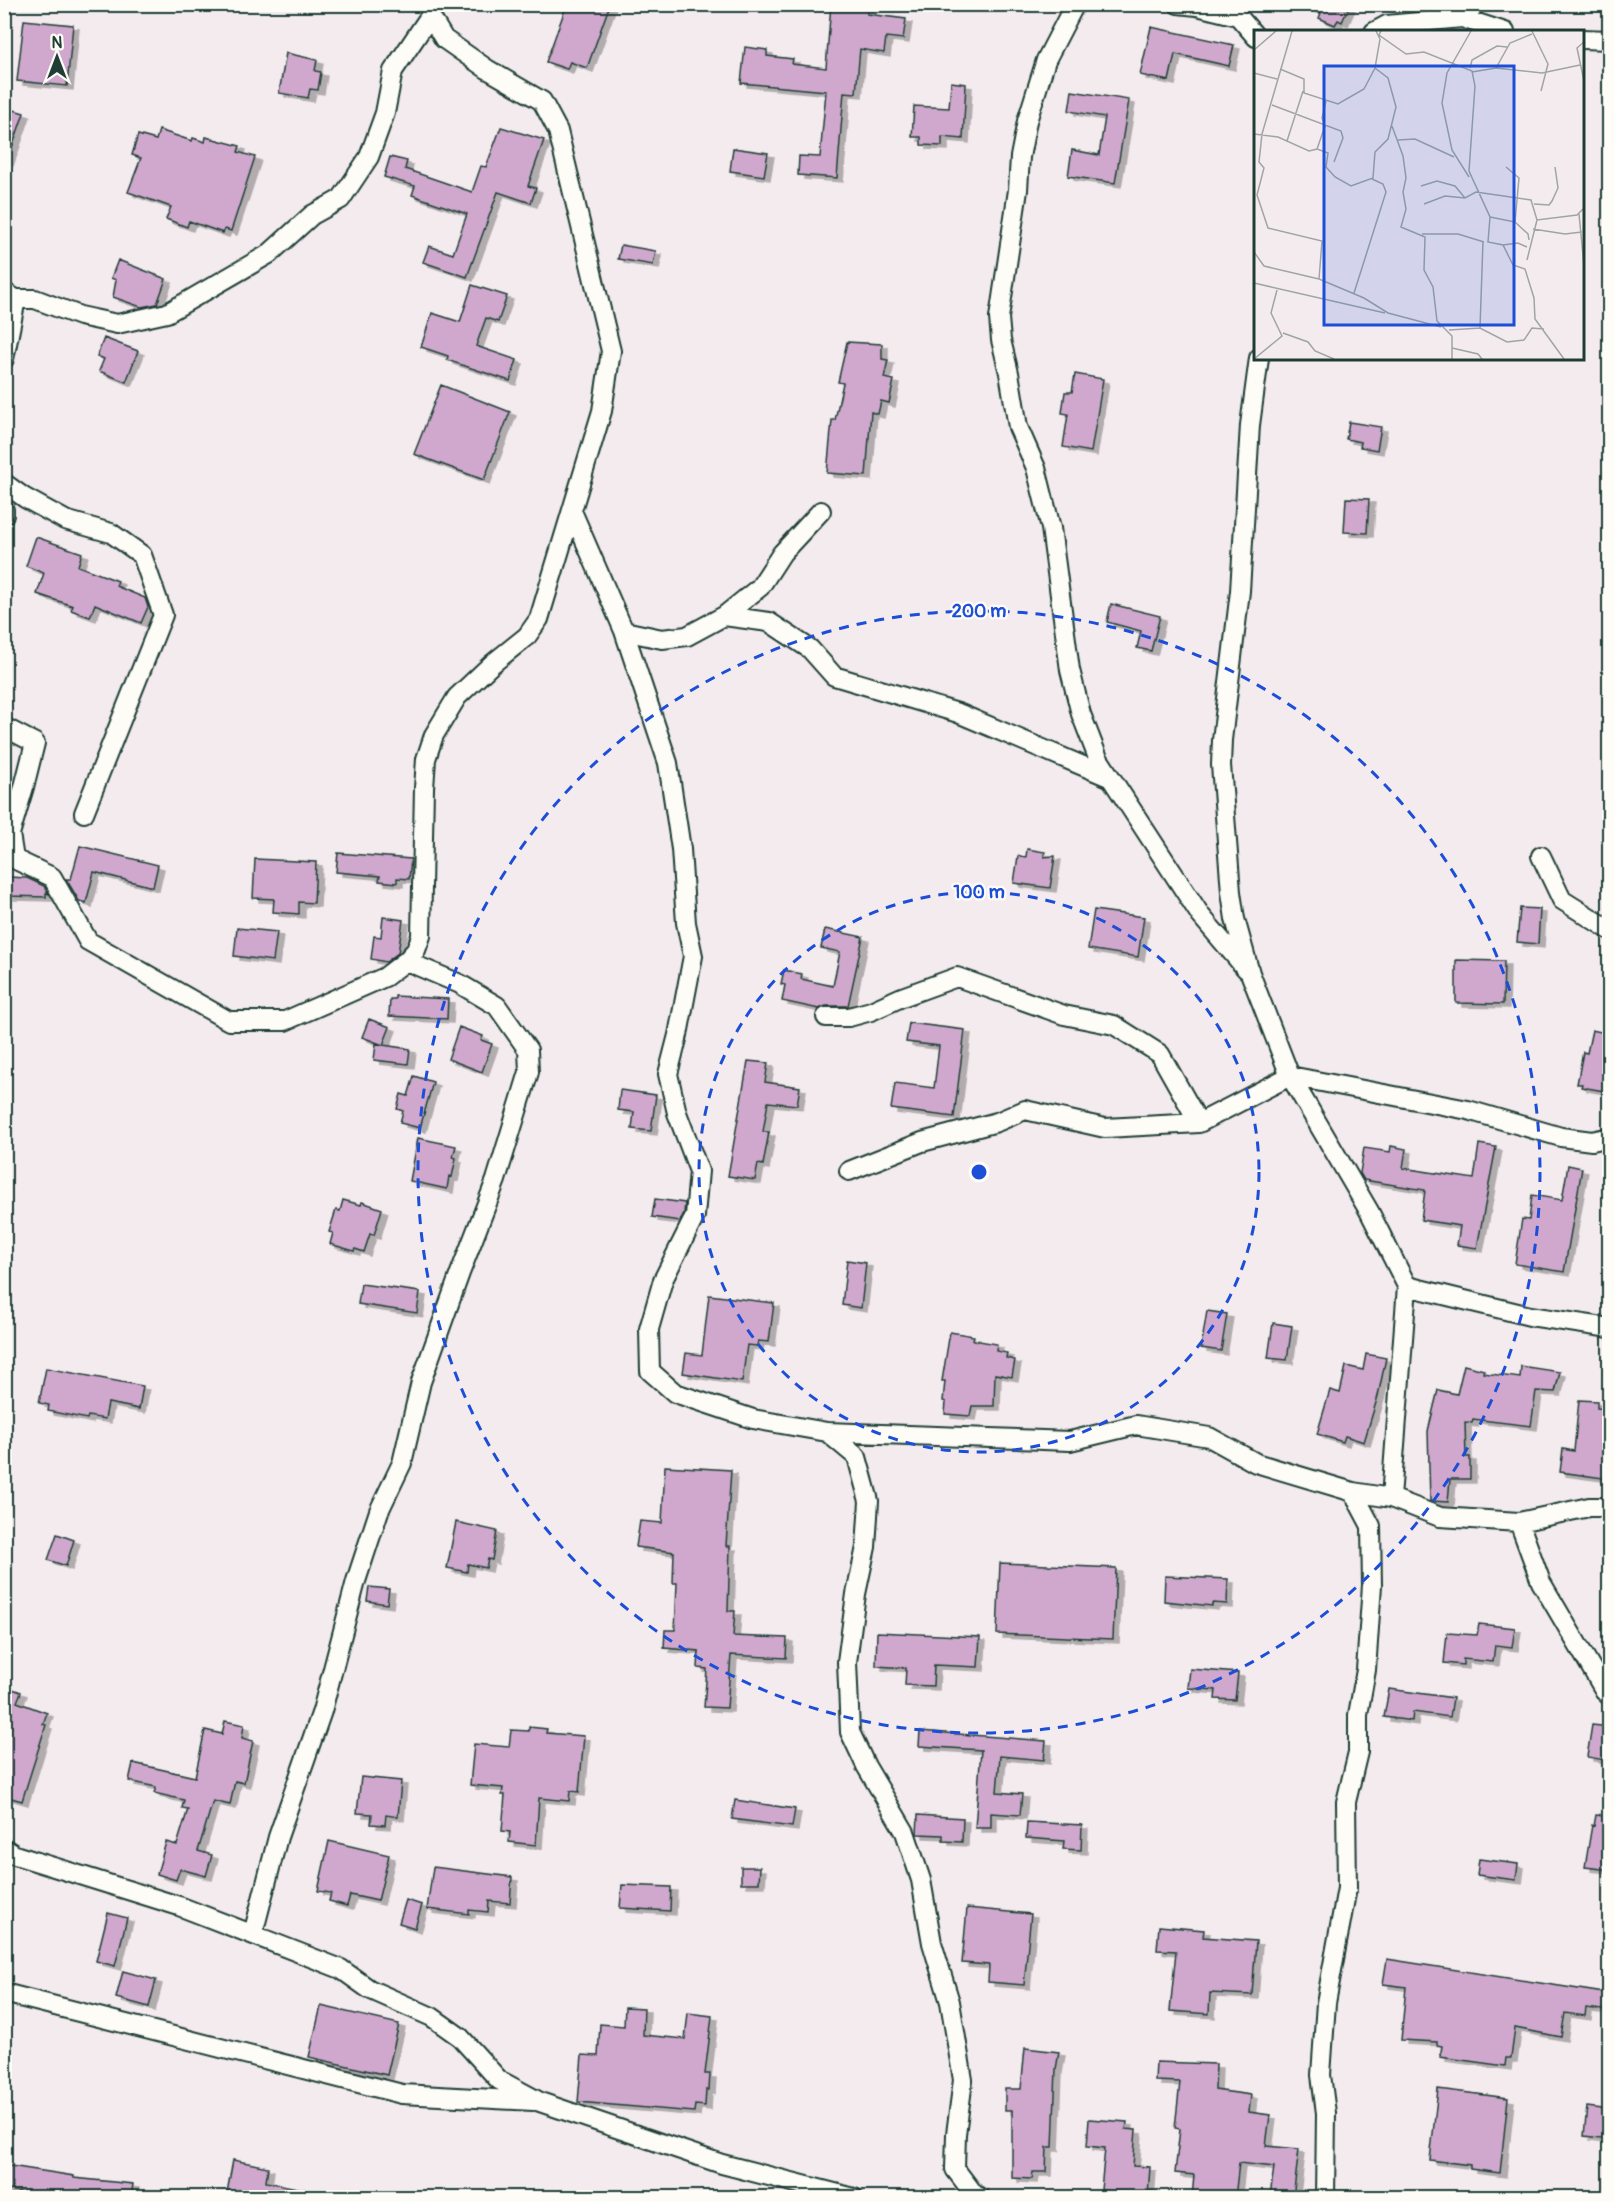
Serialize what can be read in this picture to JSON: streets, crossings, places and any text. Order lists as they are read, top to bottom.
{
  "north": "top",
  "rings": ["200 m", "100 m"]
}
